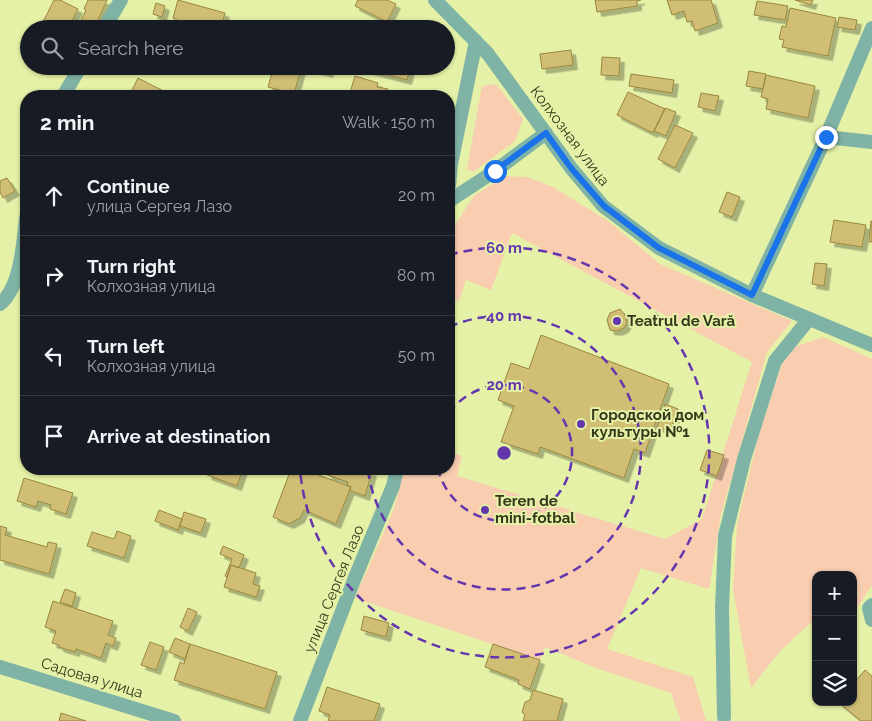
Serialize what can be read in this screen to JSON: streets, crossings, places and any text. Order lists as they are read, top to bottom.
{
  "streets": {
    "street": ["Колхозная улица", "улица Сергея Лазо", "Садовая улица"]
  },
  "places": ["Teatrul de Vară", "Городской дом культуры №1", "Teren de mini-fotbal"],
  "page": {
    "search": "Search here",
    "heading": ["2 min", "Walk · 150 m"],
    "list": [
      ["Continue", "улица Сергея Лазо", "20 m"],
      ["Turn right", "Колхозная улица", "80 m"],
      ["Turn left", "Колхозная улица", "50 m"],
      "Arrive at destination"
    ],
    "map_buttons": ["+", "−"]
  },
  "rings": ["60 m", "40 m", "20 m"]
}
